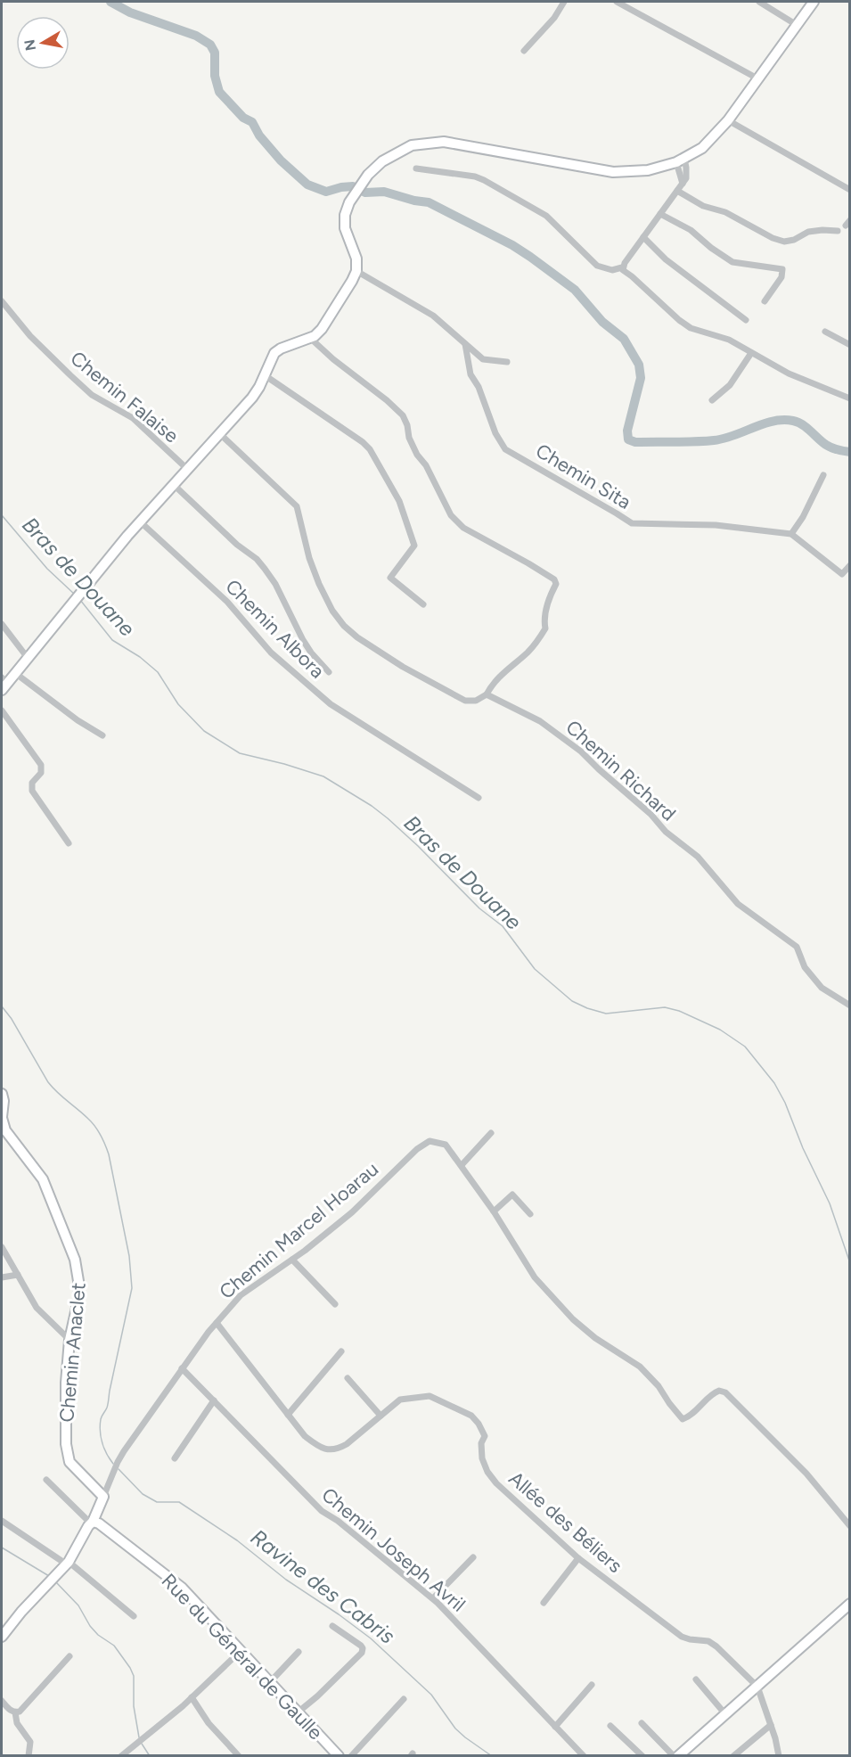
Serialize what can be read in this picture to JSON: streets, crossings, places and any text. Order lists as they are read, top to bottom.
{
  "streets": {
    "main road": ["Chemin Anaclet", "Rue du Général de Gaulle"],
    "street": [
      "Chemin Falaise",
      "Chemin Sita",
      "Chemin Albora",
      "Chemin Richard",
      "Chemin Marcel Hoarau",
      "Allée des Béliers",
      "Chemin Joseph Avril"
    ]
  },
  "crossings": [
    ["Chemin Marcel Hoarau", "Chemin Anaclet"],
    ["Chemin Marcel Hoarau", "Allée des Béliers"],
    ["Chemin Marcel Hoarau", "Chemin Joseph Avril"]
  ],
  "water": ["Bras de Douane", "Ravine des Cabris"],
  "north": "left"
}
